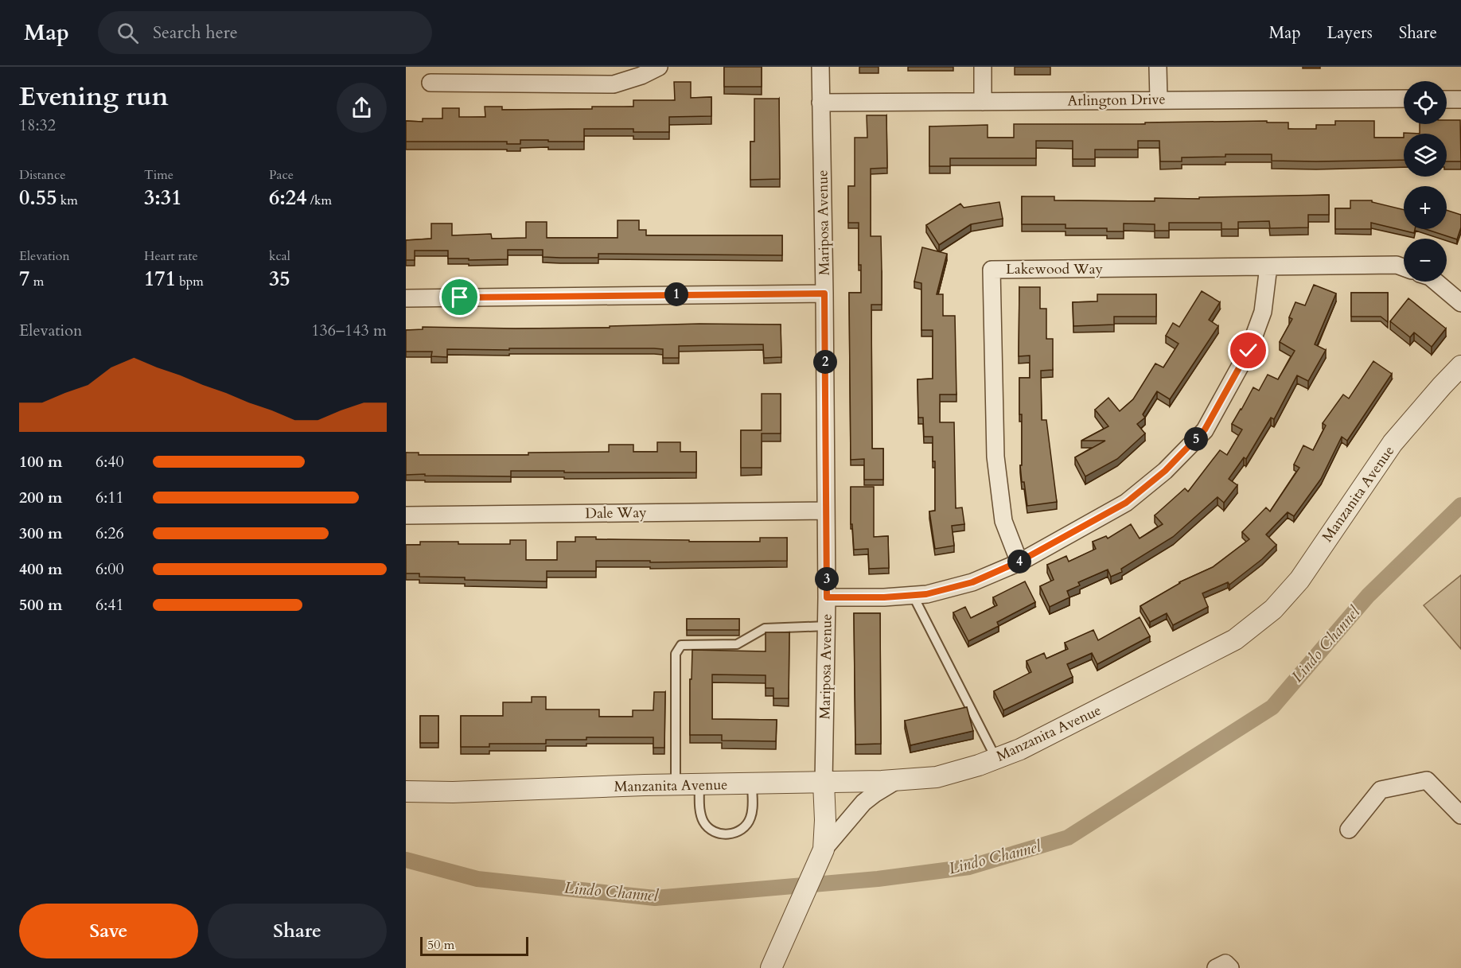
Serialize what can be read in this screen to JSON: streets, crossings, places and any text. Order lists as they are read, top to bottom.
{
  "streets": {
    "street": [
      "Arlington Drive",
      "Mariposa Avenue",
      "Lakewood Way",
      "Manzanita Avenue",
      "Dale Way"
    ]
  },
  "crossings": [
    ["Arlington Drive", "Mariposa Avenue"],
    ["Mariposa Avenue", "Manzanita Avenue"],
    ["Mariposa Avenue", "Dale Way"]
  ],
  "water": ["Lindo Channel"],
  "scale_bar": "50 m",
  "page": {
    "header": "Map",
    "search": "Search here",
    "nav": ["Map", "Layers", "Share"],
    "heading": ["Evening run", "18:32"],
    "map_buttons": ["+", "−"],
    "stats": [
      ["Distance", "0.55 km"],
      ["Time", "3:31"],
      ["Pace", "6:24 /km"],
      ["Elevation", "7 m"],
      ["Heart rate", "171 bpm"],
      ["kcal", "35"]
    ],
    "pins": [
      "1",
      "2",
      "5",
      "4",
      "3"
    ],
    "chart": ["Elevation", "136–143 m"],
    "list": [
      {
        "name": "100 m",
        "note": "6:40"
      },
      {
        "name": "200 m",
        "note": "6:11"
      },
      {
        "name": "300 m",
        "note": "6:26"
      },
      {
        "name": "400 m",
        "note": "6:00"
      },
      {
        "name": "500 m",
        "note": "6:41"
      }
    ],
    "buttons": ["Save", "Share"],
    "scale": "50 m"
  }
}
